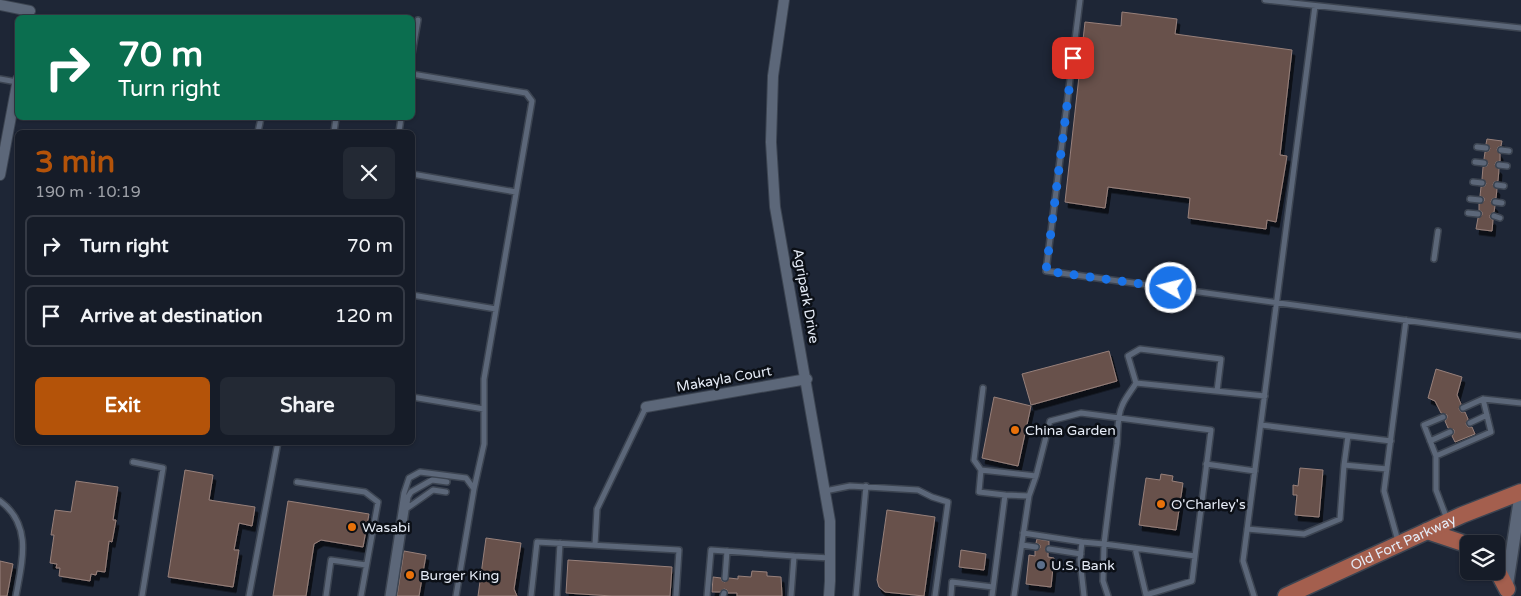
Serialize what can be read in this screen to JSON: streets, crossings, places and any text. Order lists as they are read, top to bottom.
{
  "streets": {
    "main road": ["Old Fort Parkway"],
    "street": ["Agripark Drive", "Makayla Court"]
  },
  "crossings": [
    ["Agripark Drive", "Makayla Court"]
  ],
  "places": [
    "China Garden",
    "O'Charley's",
    "Wasabi",
    "U.S. Bank",
    "Burger King"
  ],
  "page": {
    "turn": ["70 m", "Turn right"],
    "heading": ["3 min", "190 m · 10:19"],
    "list": [
      {
        "name": "Turn right",
        "value": "70 m"
      },
      {
        "name": "Arrive at destination",
        "value": "120 m"
      }
    ],
    "buttons": ["Exit", "Share"]
  }
}
